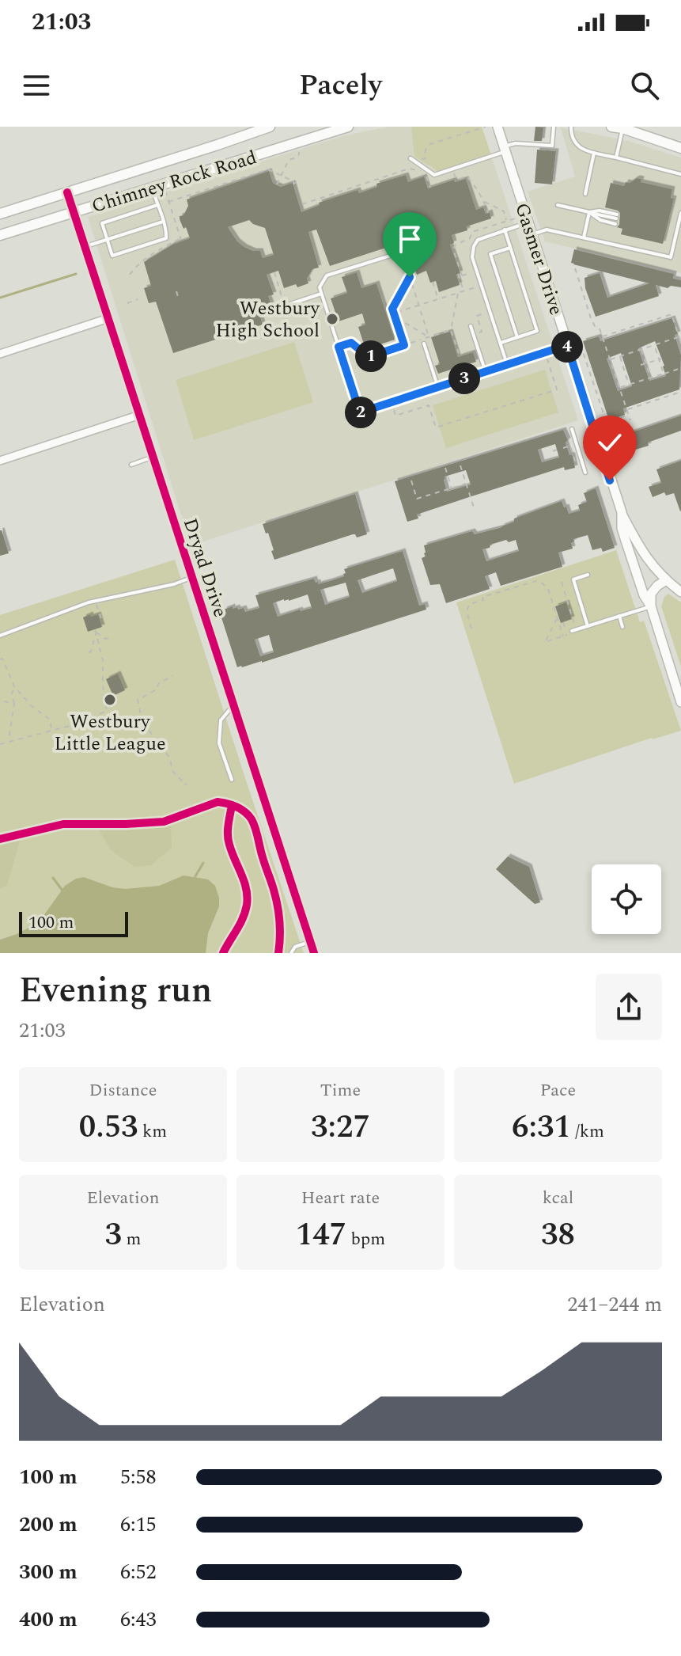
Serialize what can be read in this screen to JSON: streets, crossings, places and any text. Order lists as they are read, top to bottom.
{
  "streets": {
    "main road": ["Chimney Rock Road"],
    "street": ["Gasmer Drive", "Dryad Drive"]
  },
  "crossings": [
    ["Chimney Rock Road", "Dryad Drive"]
  ],
  "places": ["Westbury High School", "Westbury Little League"],
  "scale_bar": "100 m",
  "page": {
    "status": "21:03",
    "header": "Pacely",
    "pins": [
      "4",
      "1",
      "3",
      "2"
    ],
    "scale": "100 m",
    "heading": ["Evening run", "21:03"],
    "stats": [
      ["Distance", "0.53 km"],
      ["Time", "3:27"],
      ["Pace", "6:31 /km"],
      ["Elevation", "3 m"],
      ["Heart rate", "147 bpm"],
      ["kcal", "38"]
    ],
    "chart": ["Elevation", "241–244 m"],
    "list": [
      {
        "name": "100 m",
        "note": "5:58"
      },
      {
        "name": "200 m",
        "note": "6:15"
      },
      {
        "name": "300 m",
        "note": "6:52"
      },
      {
        "name": "400 m",
        "note": "6:43"
      }
    ]
  }
}
